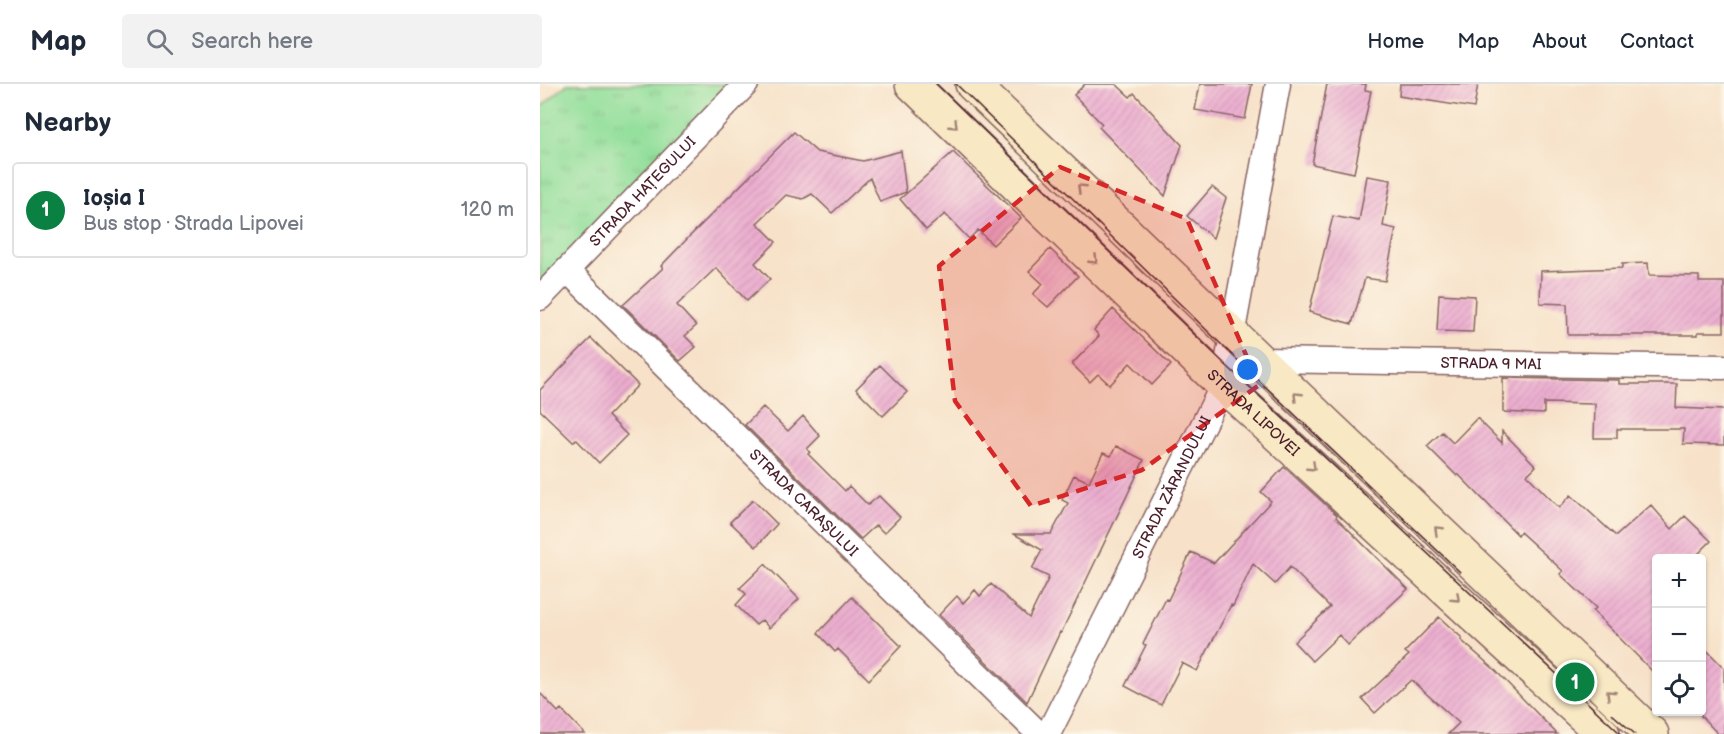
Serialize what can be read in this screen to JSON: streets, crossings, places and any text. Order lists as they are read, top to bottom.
{
  "streets": {
    "street": [
      "STRADA HAȚEGULUI",
      "STRADA 9 MAI",
      "STRADA LIPOVEI",
      "STRADA ZĂRANDULUI",
      "STRADA CARAȘULUI"
    ]
  },
  "crossings": [
    ["STRADA HAȚEGULUI", "STRADA CARAȘULUI"],
    ["STRADA LIPOVEI", "STRADA ZĂRANDULUI"]
  ],
  "page": {
    "header": "Map",
    "search": "Search here",
    "nav": [
      "Home",
      "Map",
      "About",
      "Contact"
    ],
    "heading": "Nearby",
    "list": [
      {
        "mark": "1",
        "name": "Ioșia I",
        "note": "Bus stop · Strada Lipovei",
        "value": "120 m"
      }
    ],
    "map_buttons": ["+", "−"],
    "pins": "1"
  }
}
